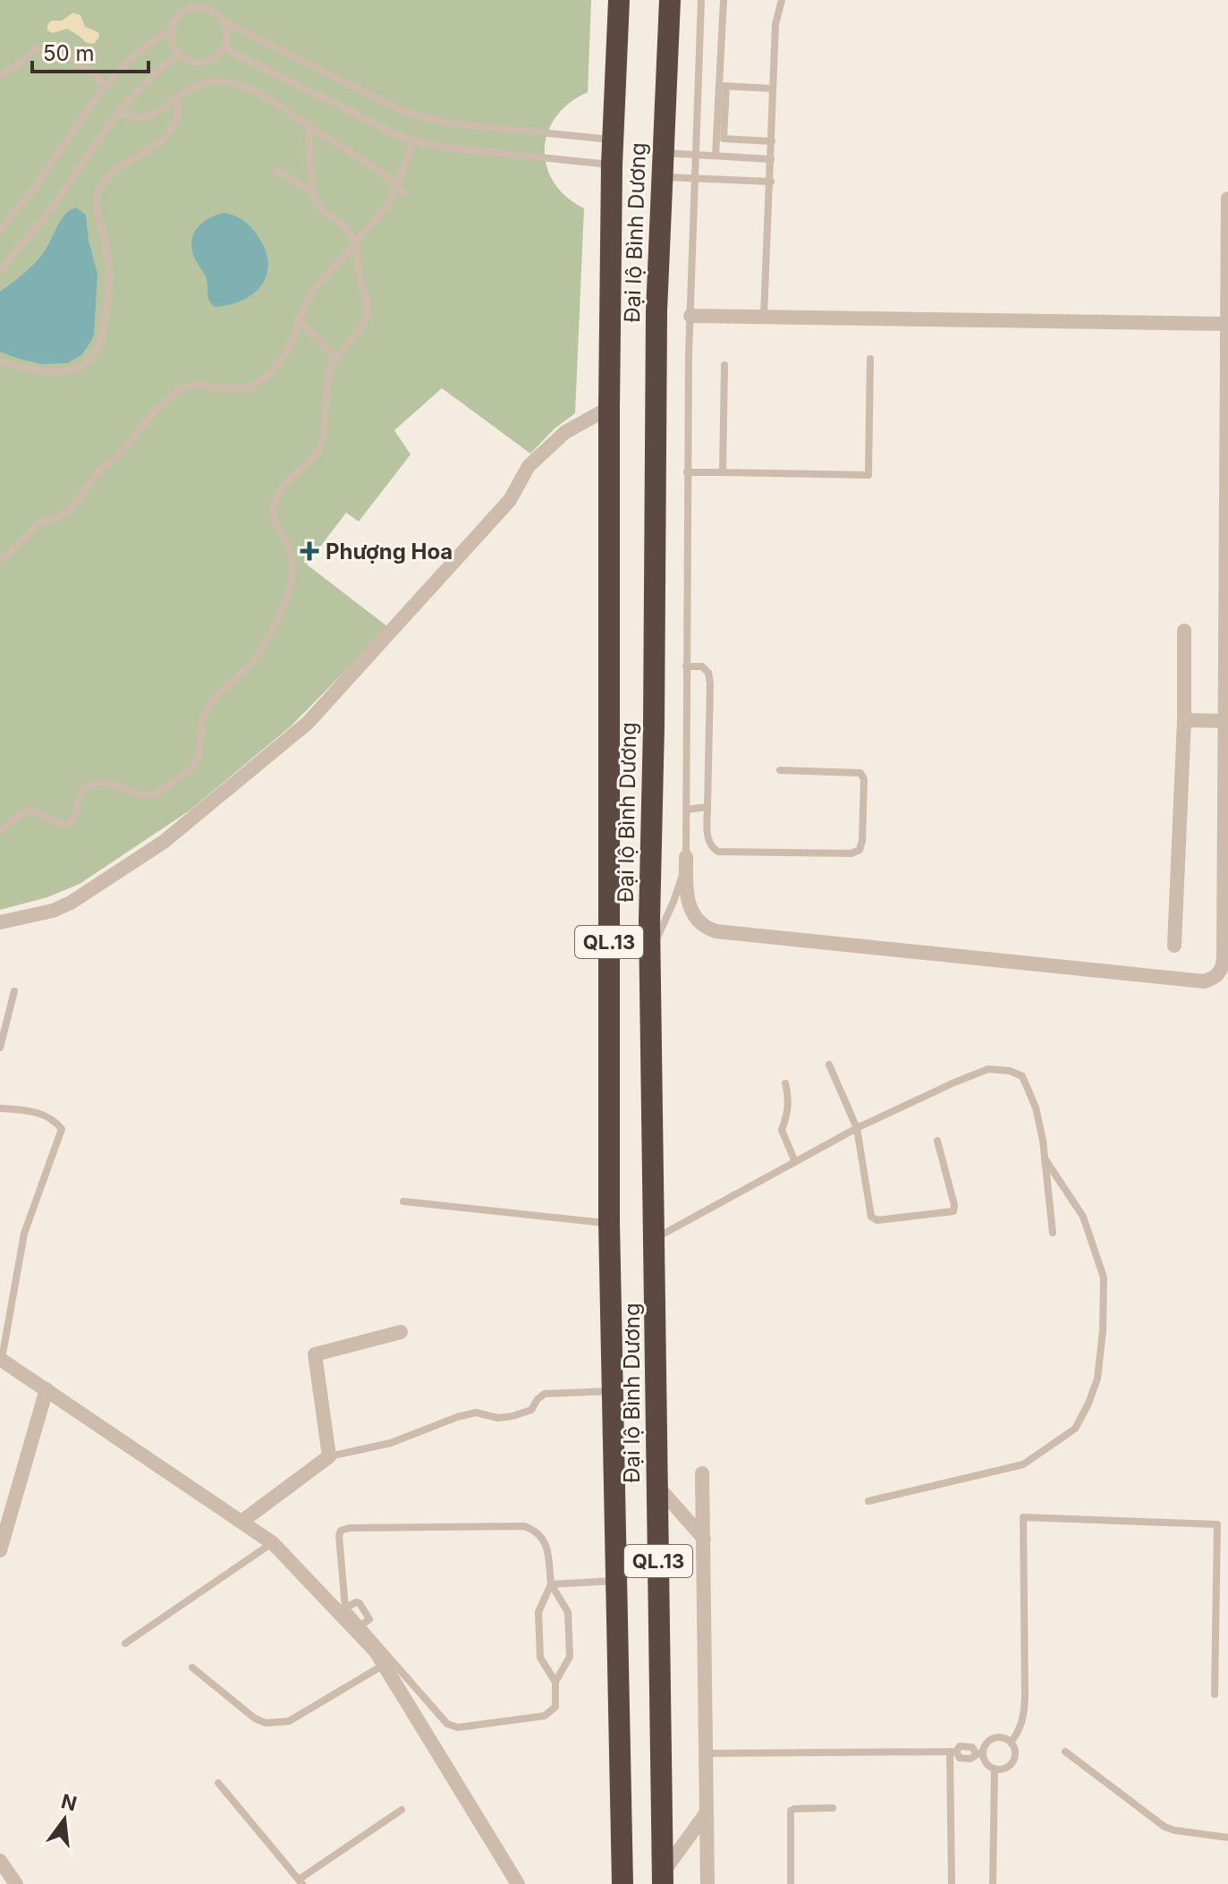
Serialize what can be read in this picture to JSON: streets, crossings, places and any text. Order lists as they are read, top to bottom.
{
  "streets": {
    "highway": ["Đại lộ Bình Dương", "QL.13"]
  },
  "places": {
    "health": ["Phượng Hoa"]
  },
  "scale_bar": "50 m",
  "north": "top"
}
